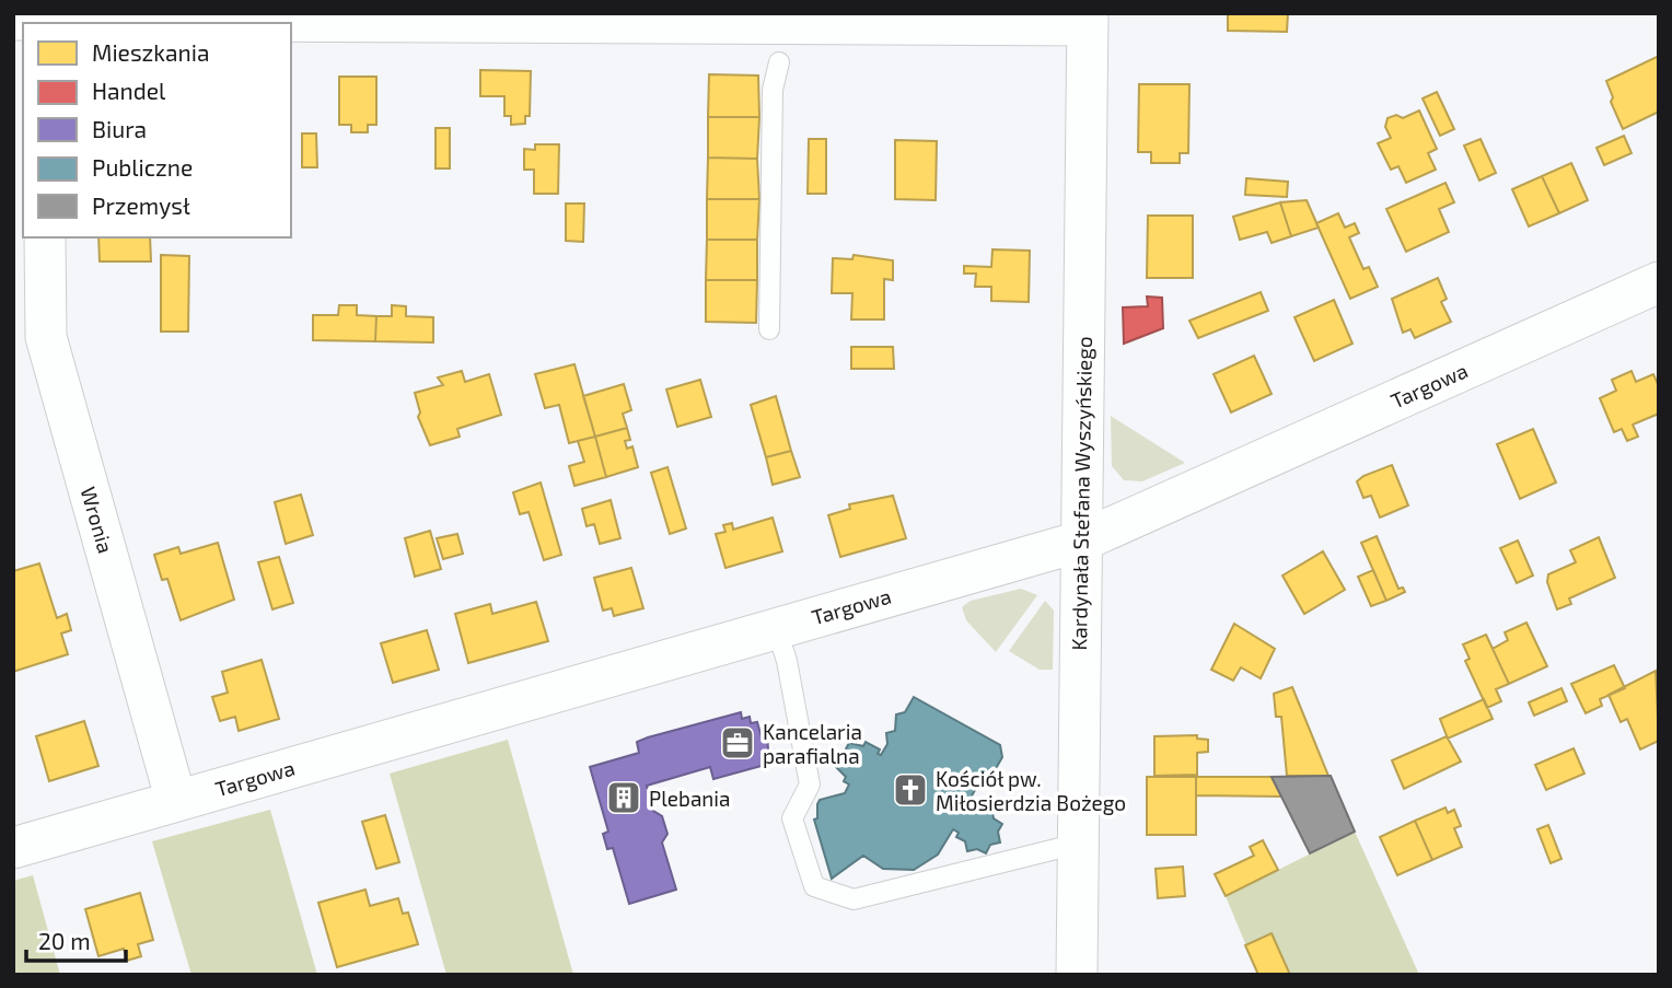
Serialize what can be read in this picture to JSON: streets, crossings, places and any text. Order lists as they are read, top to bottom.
{
  "streets": {
    "street": ["Targowa", "Kardynała Stefana Wyszyńskiego", "Wronia"]
  },
  "crossings": [
    ["Targowa", "Kardynała Stefana Wyszyńskiego"],
    ["Targowa", "Wronia"]
  ],
  "places": {
    "office": ["Kancelaria parafialna"],
    "church": ["Kościół pw. Miłosierdzia Bożego"],
    "building": ["Plebania"]
  },
  "legend": [
    "Mieszkania",
    "Handel",
    "Biura",
    "Publiczne",
    "Przemysł"
  ],
  "scale_bar": "20 m"
}
